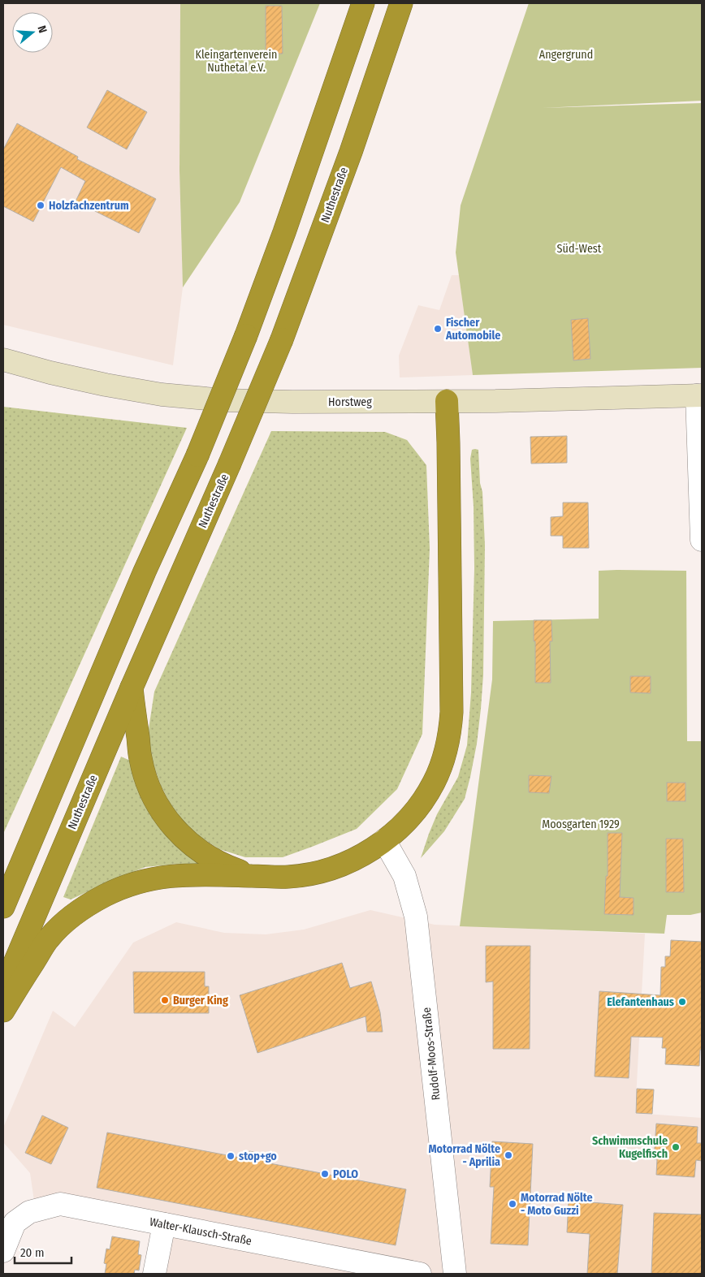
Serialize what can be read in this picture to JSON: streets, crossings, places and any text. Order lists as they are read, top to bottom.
{
  "streets": {
    "highway": ["Nuthestraße"],
    "street": ["Horstweg", "Rudolf-Moos-Straße", "Walter-Klausch-Straße"]
  },
  "parks": [
    "Kleingartenverein Nuthetal e.V.",
    "Angergrund",
    "Süd-West",
    "Moosgarten 1929"
  ],
  "places": [
    "Holzfachzentrum",
    "Fischer Automobile",
    "Burger King",
    "Elefantenhaus",
    "Schwimmschule Kugelfisch",
    "Motorrad Nölte - Aprilia",
    "stop+go",
    "POLO",
    "Motorrad Nölte - Moto Guzzi"
  ],
  "scale_bar": "20 m",
  "north": "right"
}
